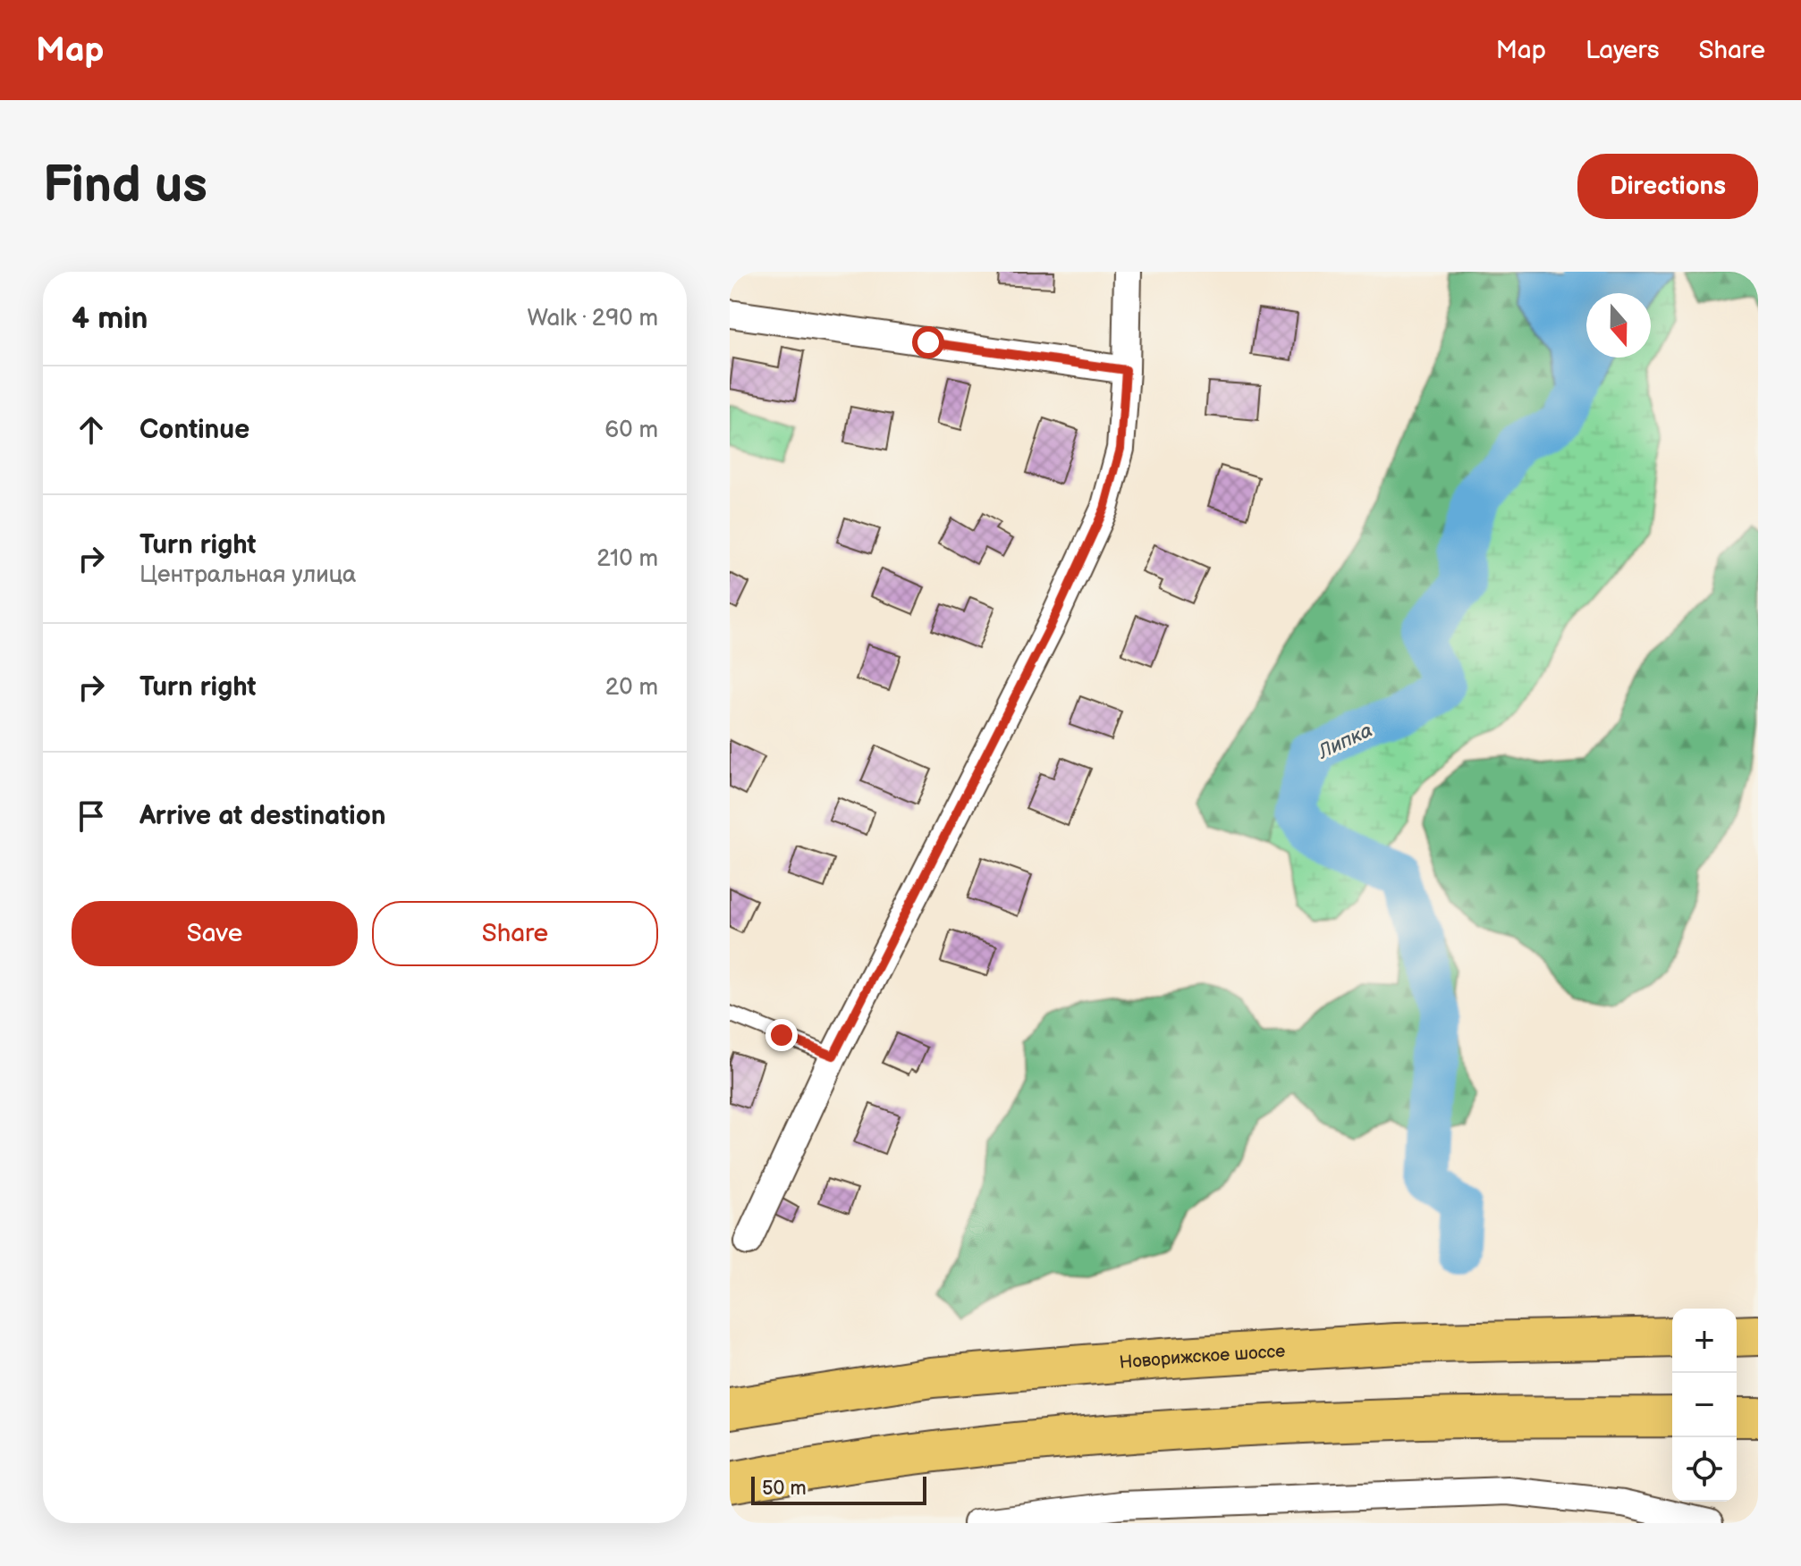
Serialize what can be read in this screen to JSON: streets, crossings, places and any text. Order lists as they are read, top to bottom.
{
  "streets": {
    "highway": ["Новорижское шоссе"]
  },
  "water": ["Липка"],
  "scale_bar": "50 m",
  "north": "bottom",
  "page": {
    "header": "Map",
    "nav": ["Map", "Layers", "Share"],
    "buttons": [
      "Directions",
      ["Save", "Share"]
    ],
    "title": "Find us",
    "heading": ["4 min", "Walk · 290 m"],
    "list": [
      ["Continue", "60 m"],
      ["Turn right", "Центральная улица", "210 m"],
      ["Turn right", "20 m"],
      "Arrive at destination"
    ],
    "map_buttons": ["+", "−"],
    "scale": "50 m"
  }
}
